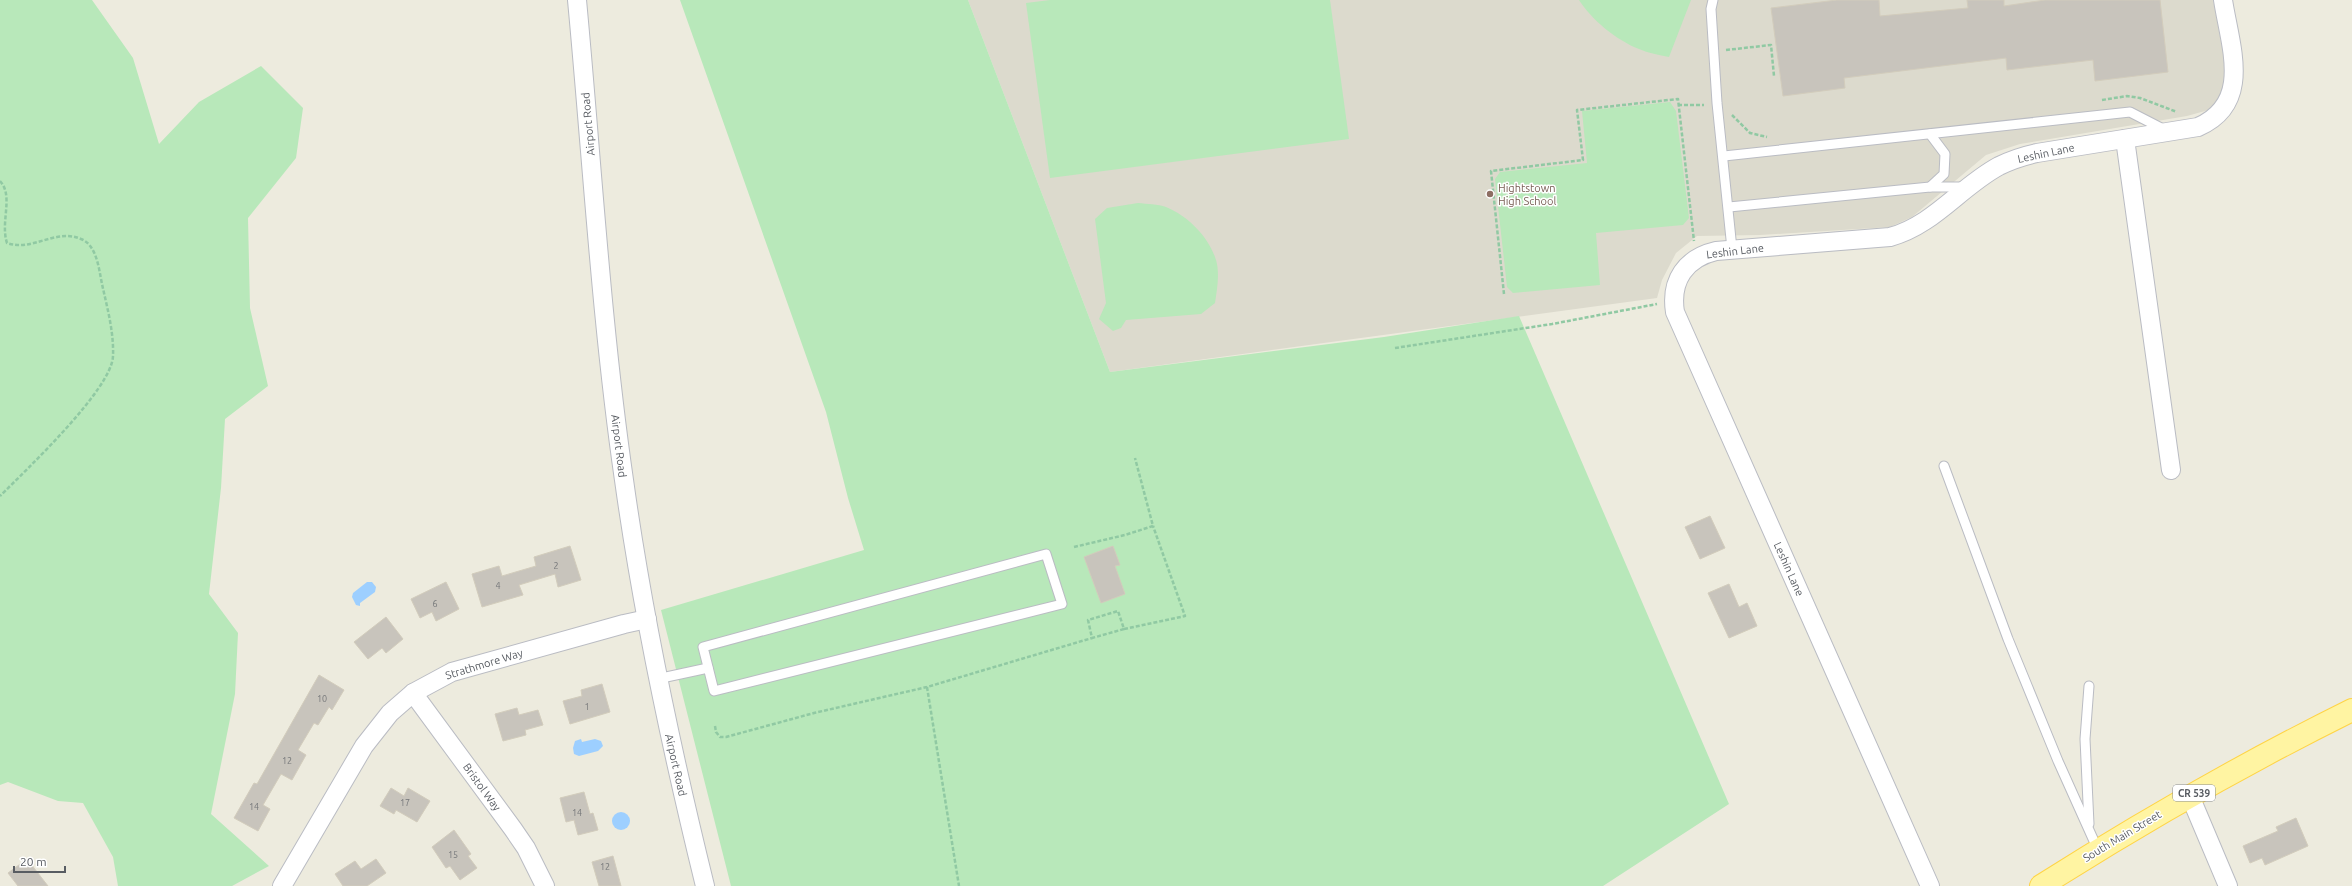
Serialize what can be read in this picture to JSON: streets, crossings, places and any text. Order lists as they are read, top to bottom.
{
  "streets": {
    "main road": ["CR 539", "South Main Street"],
    "street": [
      "Airport Road",
      "Leshin Lane",
      "Strathmore Way",
      "Bristol Way"
    ]
  },
  "crossings": [
    ["Airport Road", "Strathmore Way"],
    ["Strathmore Way", "Bristol Way"]
  ],
  "places": ["Hightstown High School"],
  "house_numbers": [
    "2",
    "4",
    "6",
    "10",
    "1",
    "12",
    "17",
    "14",
    "14",
    "15",
    "12"
  ],
  "scale_bar": "20 m"
}
